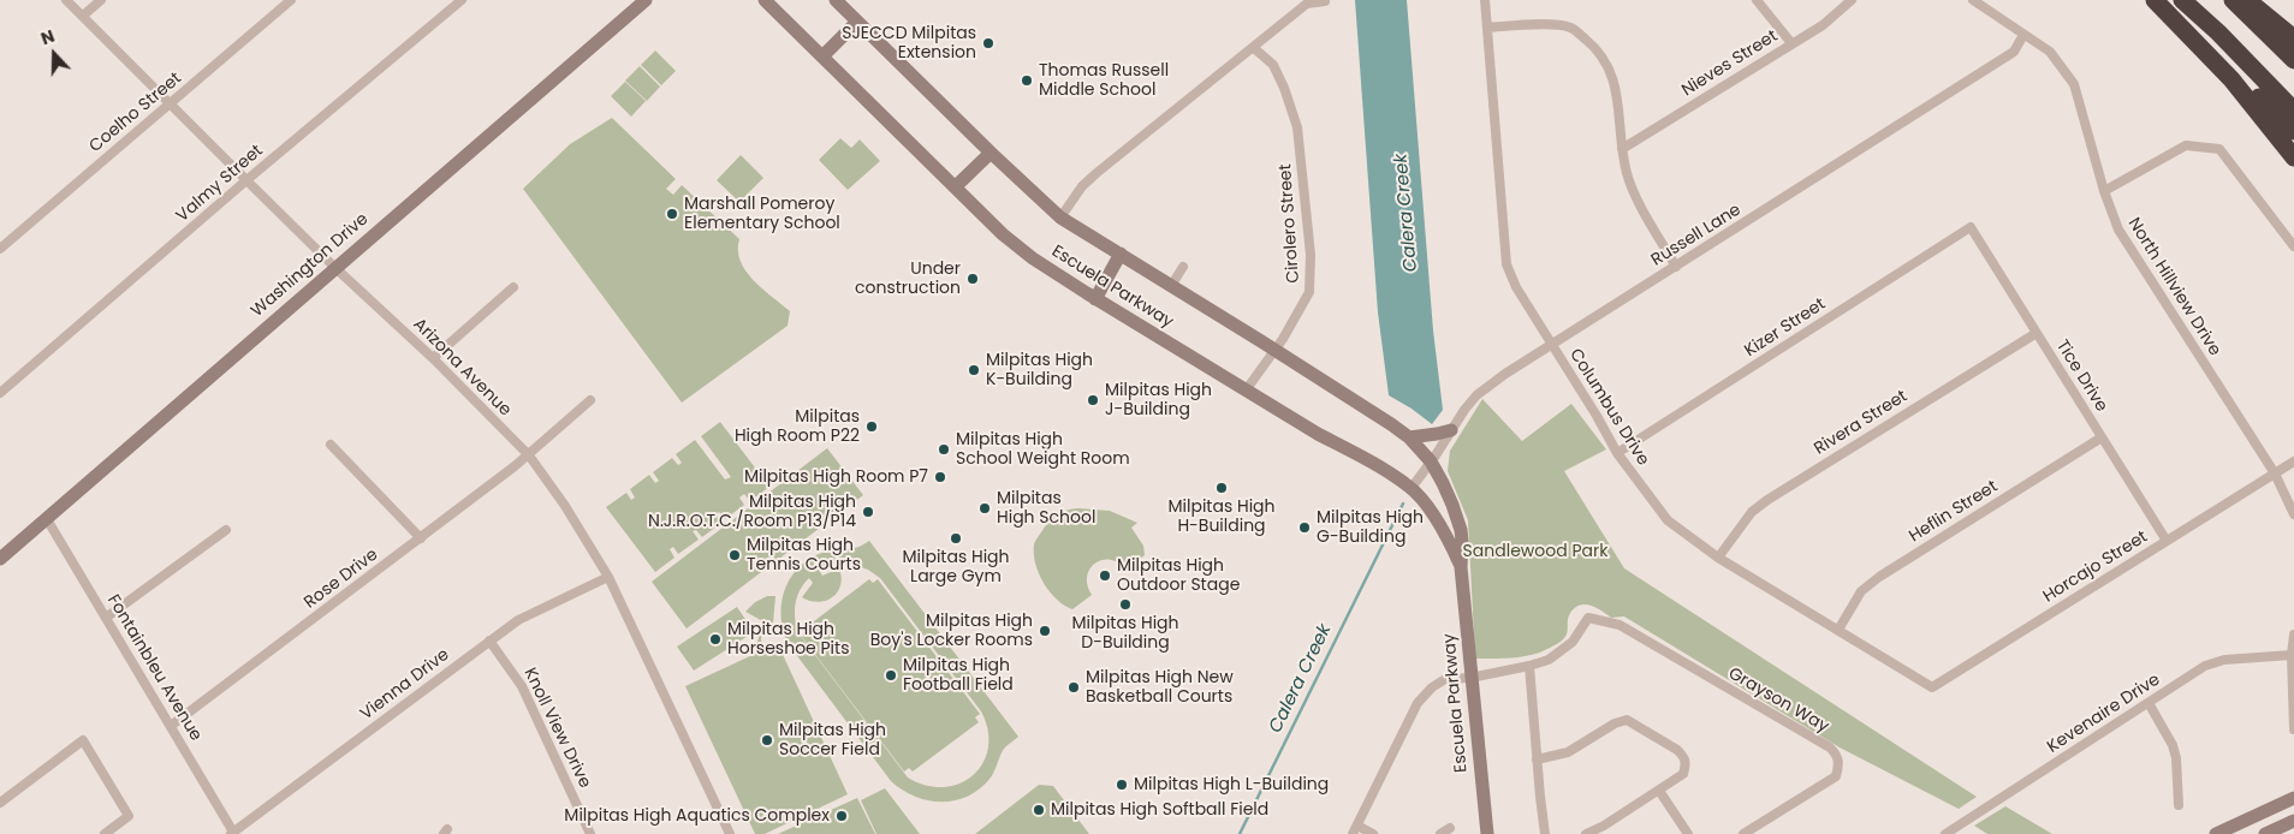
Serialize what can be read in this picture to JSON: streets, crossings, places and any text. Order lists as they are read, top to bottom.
{
  "streets": {
    "street": [
      "Nieves Street",
      "Coelho Street",
      "Valmy Street",
      "Cirolero Street",
      "Russell Lane",
      "Washington Drive",
      "Escuela Parkway",
      "North Hillview Drive",
      "Kizer Street",
      "Arizona Avenue",
      "Tice Drive",
      "Columbus Drive",
      "Rivera Street",
      "Heflin Street",
      "Horcajo Street",
      "Rose Drive",
      "Fontainbleu Avenue",
      "Vienna Drive",
      "Grayson Way",
      "Kevenaire Drive",
      "Knoll View Drive"
    ]
  },
  "crossings": [
    ["Coelho Street", "Arizona Avenue"],
    ["Valmy Street", "Arizona Avenue"],
    ["Cirolero Street", "Escuela Parkway"],
    ["Russell Lane", "Escuela Parkway"],
    ["Russell Lane", "North Hillview Drive"],
    ["Russell Lane", "Columbus Drive"],
    ["Washington Drive", "Arizona Avenue"],
    ["Washington Drive", "Fontainbleu Avenue"],
    ["North Hillview Drive", "Horcajo Street"],
    ["Kizer Street", "Tice Drive"],
    ["Kizer Street", "Columbus Drive"],
    ["Arizona Avenue", "Rose Drive"],
    ["Arizona Avenue", "Vienna Drive"],
    ["Tice Drive", "Rivera Street"],
    ["Tice Drive", "Heflin Street"],
    ["Tice Drive", "Horcajo Street"],
    ["Columbus Drive", "Rivera Street"],
    ["Columbus Drive", "Heflin Street"],
    ["Columbus Drive", "Horcajo Street"],
    ["Rose Drive", "Fontainbleu Avenue"],
    ["Fontainbleu Avenue", "Vienna Drive"],
    ["Vienna Drive", "Knoll View Drive"]
  ],
  "water": ["Calera Creek"],
  "parks": ["Sandlewood Park"],
  "places": [
    "SJECCD Milpitas Extension",
    "Thomas Russell Middle School",
    "Marshall Pomeroy Elementary School",
    "Under construction",
    "Milpitas High K-Building",
    "Milpitas High J-Building",
    "Milpitas High Room P22",
    "Milpitas High School Weight Room",
    "Milpitas High Room P7",
    "Milpitas High H-Building",
    "Milpitas High School",
    "Milpitas High N.J.R.O.T.C./Room P13/P14",
    "Milpitas High G-Building",
    "Milpitas High Large Gym",
    "Milpitas High Tennis Courts",
    "Milpitas High Outdoor Stage",
    "Milpitas High D-Building",
    "Milpitas High Boy's Locker Rooms",
    "Milpitas High Horseshoe Pits",
    "Milpitas High Football Field",
    "Milpitas High New Basketball Courts",
    "Milpitas High Soccer Field",
    "Milpitas High L-Building",
    "Milpitas High Softball Field",
    "Milpitas High Aquatics Complex"
  ],
  "north": "top"
}
